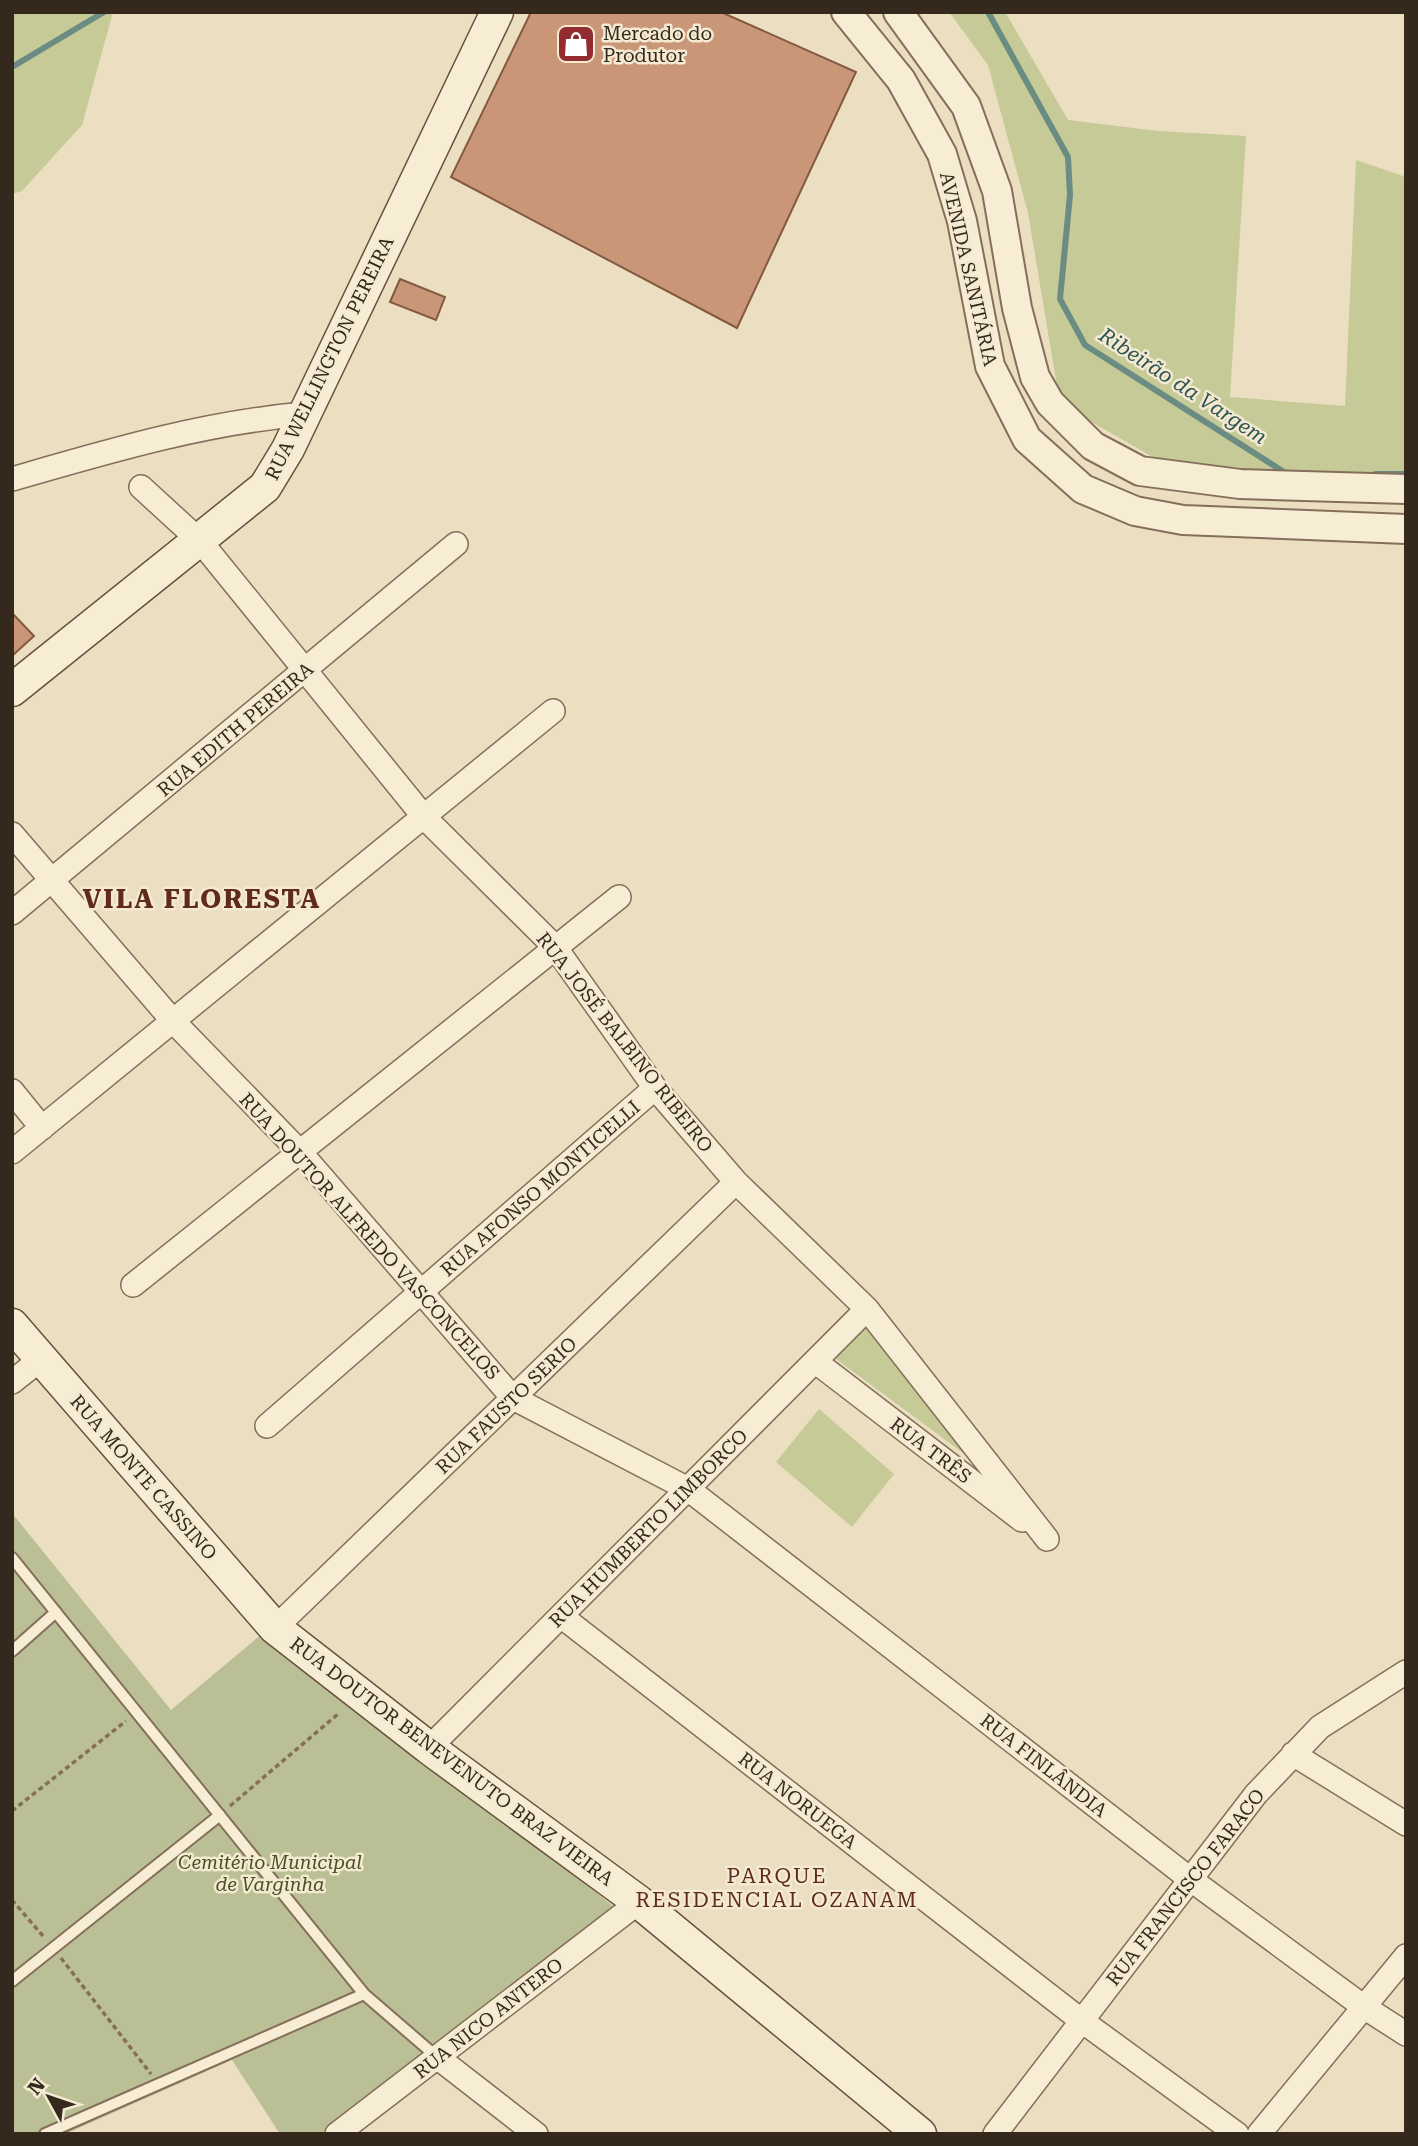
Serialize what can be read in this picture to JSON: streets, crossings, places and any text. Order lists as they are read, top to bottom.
{
  "streets": {
    "main road": ["RUA WELLINGTON PEREIRA", "RUA MONTE CASSINO", "RUA DOUTOR BENEVENUTO BRAZ VIEIRA"],
    "street": [
      "AVENIDA SANITÁRIA",
      "RUA EDITH PEREIRA",
      "RUA JOSÉ BALBINO RIBEIRO",
      "RUA AFONSO MONTICELLI",
      "RUA DOUTOR ALFREDO VASCONCELOS",
      "RUA FAUSTO SERIO",
      "RUA TRÊS",
      "RUA HUMBERTO LIMBORCO",
      "RUA FINLÂNDIA",
      "RUA NORUEGA",
      "RUA FRANCISCO FARACO",
      "RUA NICO ANTERO"
    ]
  },
  "crossings": [
    ["RUA WELLINGTON PEREIRA", "RUA JOSÉ BALBINO RIBEIRO"],
    ["RUA EDITH PEREIRA", "RUA JOSÉ BALBINO RIBEIRO"],
    ["RUA EDITH PEREIRA", "RUA DOUTOR ALFREDO VASCONCELOS"],
    ["RUA JOSÉ BALBINO RIBEIRO", "RUA AFONSO MONTICELLI"],
    ["RUA JOSÉ BALBINO RIBEIRO", "RUA FAUSTO SERIO"],
    ["RUA JOSÉ BALBINO RIBEIRO", "RUA TRÊS"],
    ["RUA JOSÉ BALBINO RIBEIRO", "RUA HUMBERTO LIMBORCO"],
    ["RUA AFONSO MONTICELLI", "RUA DOUTOR ALFREDO VASCONCELOS"],
    ["RUA DOUTOR ALFREDO VASCONCELOS", "RUA FAUSTO SERIO"],
    ["RUA DOUTOR ALFREDO VASCONCELOS", "RUA HUMBERTO LIMBORCO"],
    ["RUA DOUTOR ALFREDO VASCONCELOS", "RUA FINLÂNDIA"],
    ["RUA FAUSTO SERIO", "RUA MONTE CASSINO"],
    ["RUA FAUSTO SERIO", "RUA DOUTOR BENEVENUTO BRAZ VIEIRA"],
    ["RUA TRÊS", "RUA HUMBERTO LIMBORCO"],
    ["RUA MONTE CASSINO", "RUA DOUTOR BENEVENUTO BRAZ VIEIRA"],
    ["RUA HUMBERTO LIMBORCO", "RUA DOUTOR BENEVENUTO BRAZ VIEIRA"],
    ["RUA HUMBERTO LIMBORCO", "RUA FINLÂNDIA"],
    ["RUA HUMBERTO LIMBORCO", "RUA NORUEGA"],
    ["RUA DOUTOR BENEVENUTO BRAZ VIEIRA", "RUA NICO ANTERO"],
    ["RUA FINLÂNDIA", "RUA FRANCISCO FARACO"],
    ["RUA NORUEGA", "RUA FRANCISCO FARACO"]
  ],
  "districts": ["VILA FLORESTA", "PARQUE RESIDENCIAL OZANAM"],
  "water": ["Ribeirão da Vargem"],
  "parks": ["Cemitério Municipal de Varginha"],
  "places": {
    "shop": ["Mercado do Produtor"]
  },
  "north": "top left"
}
